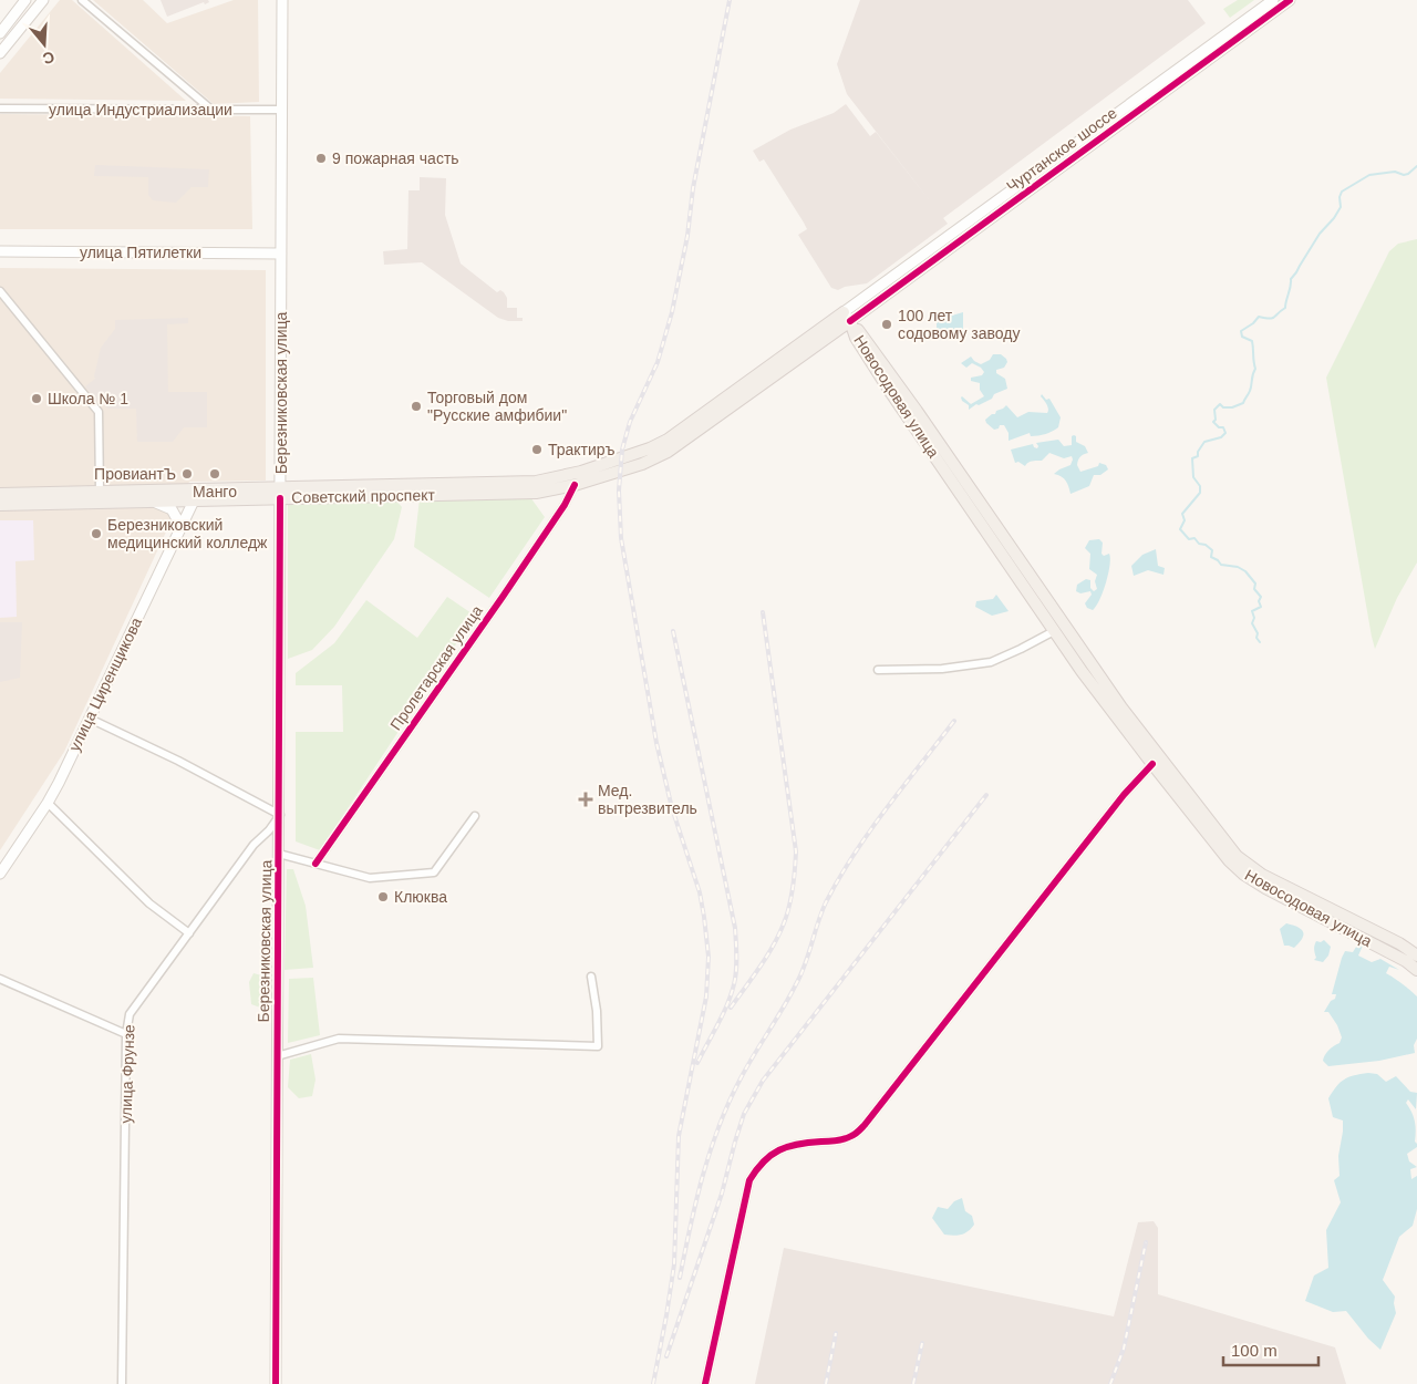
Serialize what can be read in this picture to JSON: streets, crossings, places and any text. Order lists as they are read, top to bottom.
{
  "streets": {
    "main road": ["Чуртанское шоссе", "Новосодовая улица", "Советский проспект"],
    "street": [
      "улица Индустриализации",
      "улица Пятилетки",
      "Березниковская улица",
      "Пролетарская улица",
      "улица Циренщикова",
      "улица Фрунзе"
    ]
  },
  "crossings": [
    ["улица Индустриализации", "Березниковская улица"],
    ["Чуртанское шоссе", "Новосодовая улица"],
    ["Чуртанское шоссе", "Советский проспект"],
    ["улица Пятилетки", "Березниковская улица"],
    ["Березниковская улица", "Советский проспект"],
    ["Березниковская улица", "улица Фрунзе"],
    ["Советский проспект", "Пролетарская улица"],
    ["Советский проспект", "улица Циренщикова"]
  ],
  "places": {
    "other": [
      "9 пожарная часть",
      "100 лет содовому заводу",
      "Школа № 1",
      "Торговый дом \"Русские амфибии\"",
      "Трактиръ",
      "ПровиантЪ",
      "Манго",
      "Березниковский медицинский колледж",
      "Клюква"
    ],
    "health": ["Мед. вытрезвитель"]
  },
  "scale_bar": "100 m",
  "north": "bottom"
}
